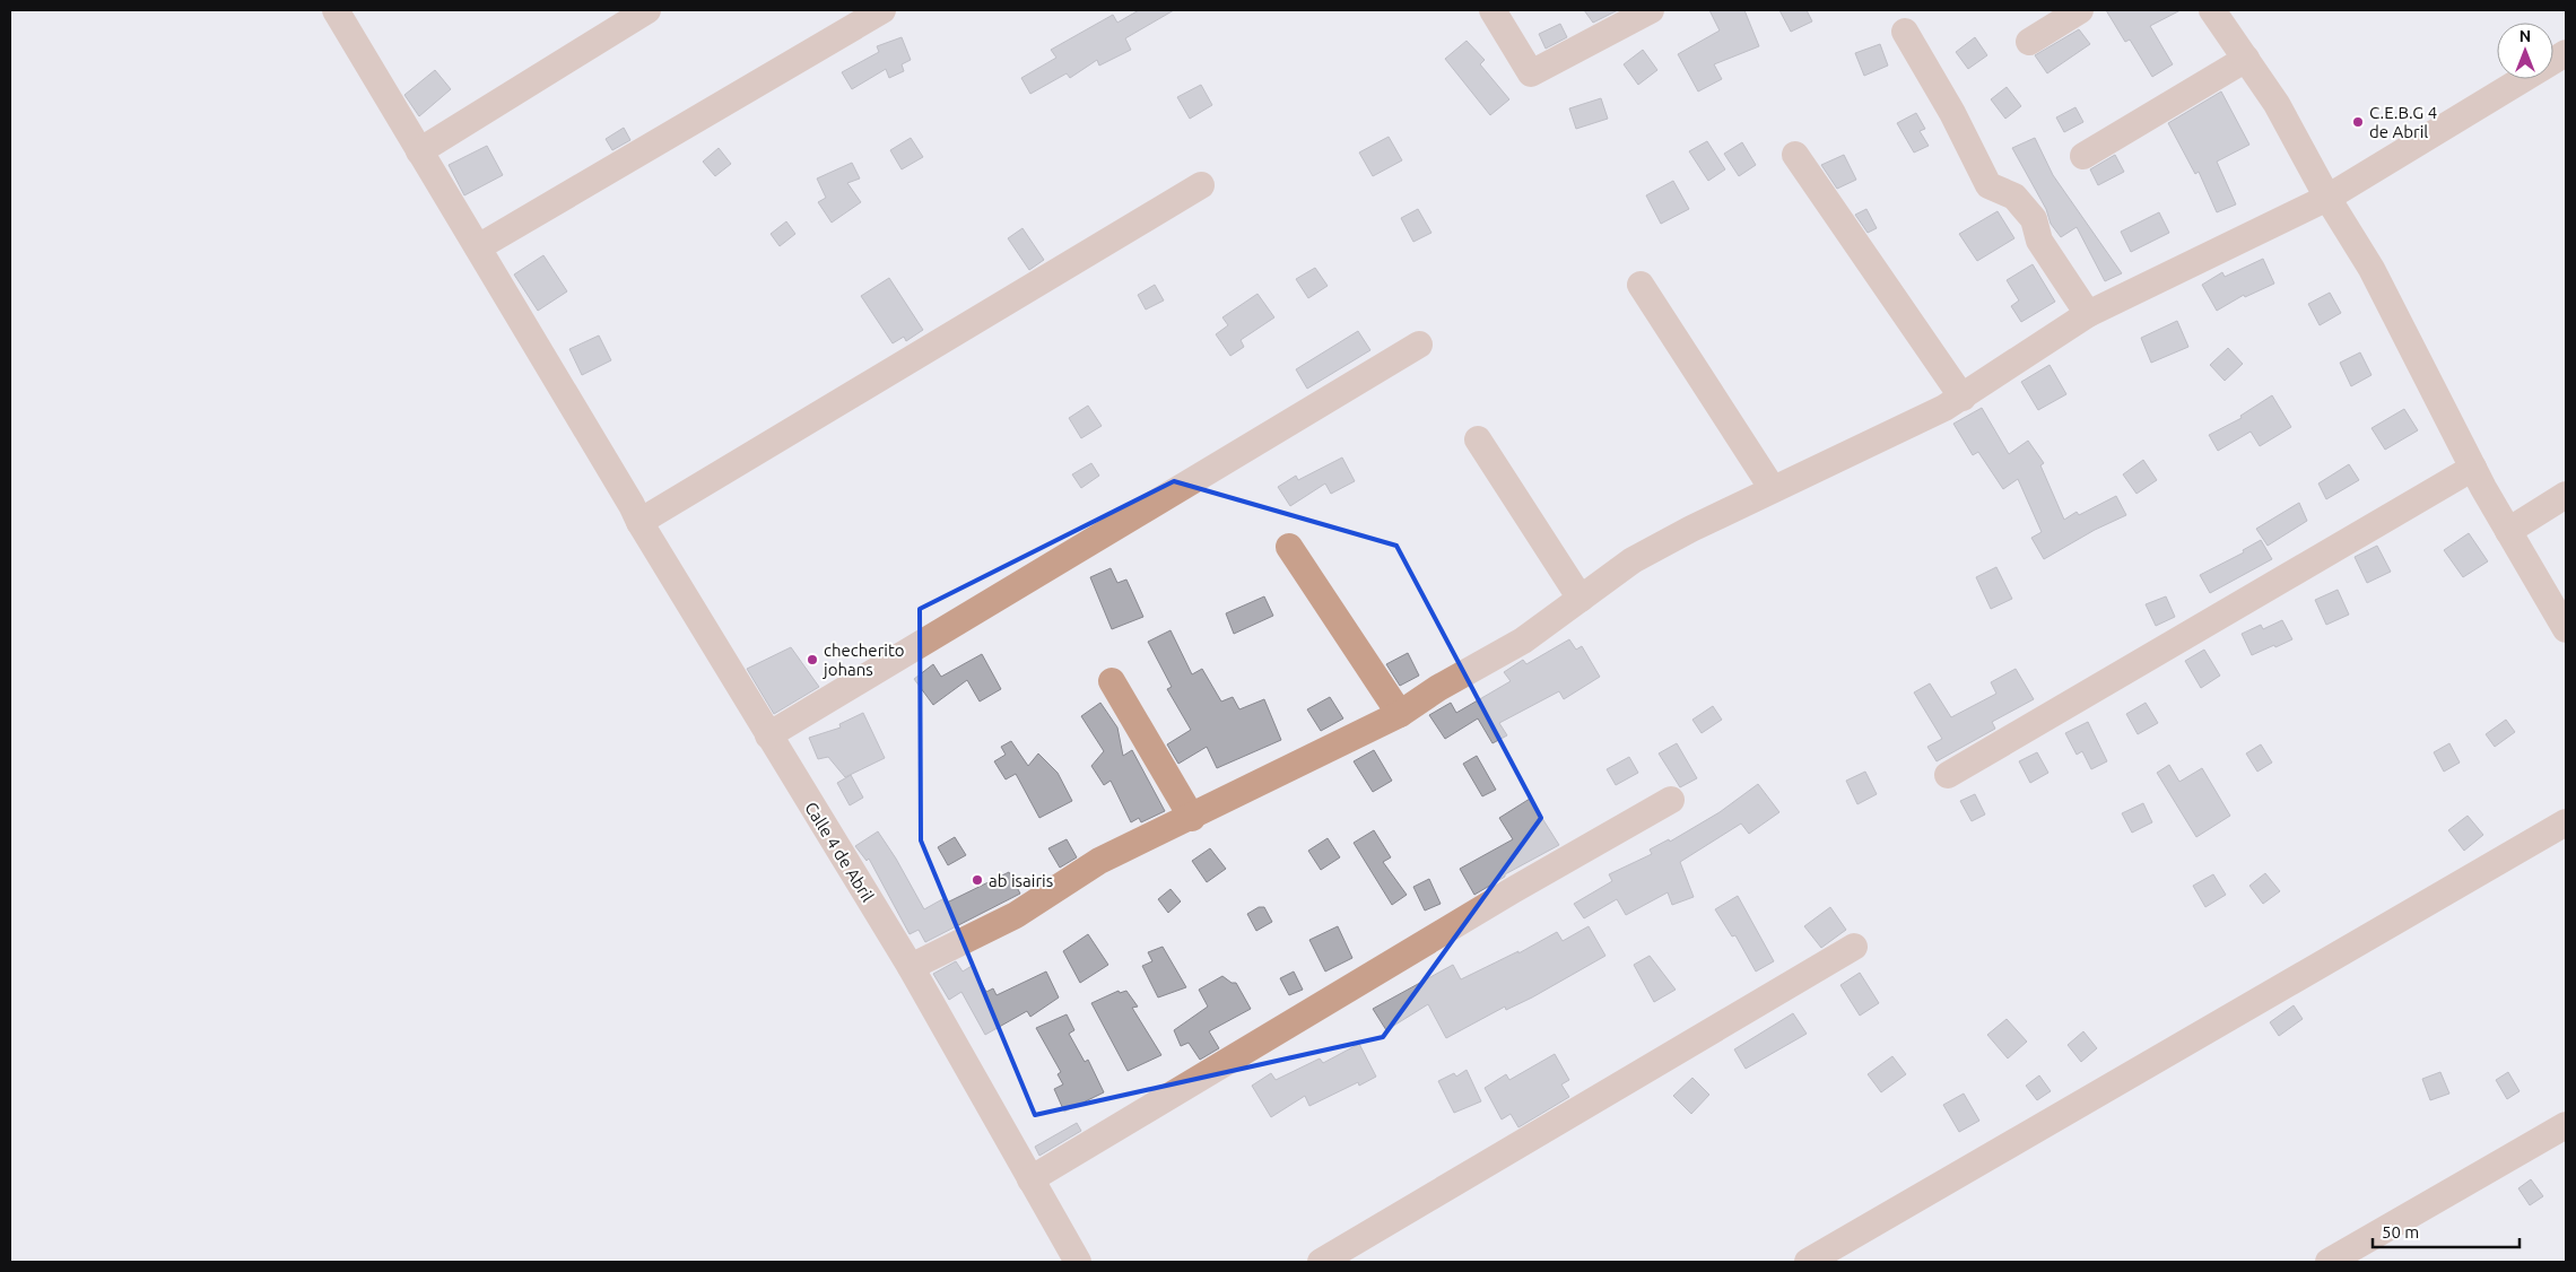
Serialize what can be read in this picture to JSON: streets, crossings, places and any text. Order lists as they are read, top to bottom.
{
  "streets": {
    "street": ["Calle 4 de Abril"]
  },
  "places": ["C.E.B.G 4 de Abril", "checherito johans", "ab isairis"],
  "scale_bar": "50 m",
  "north": "top"
}
